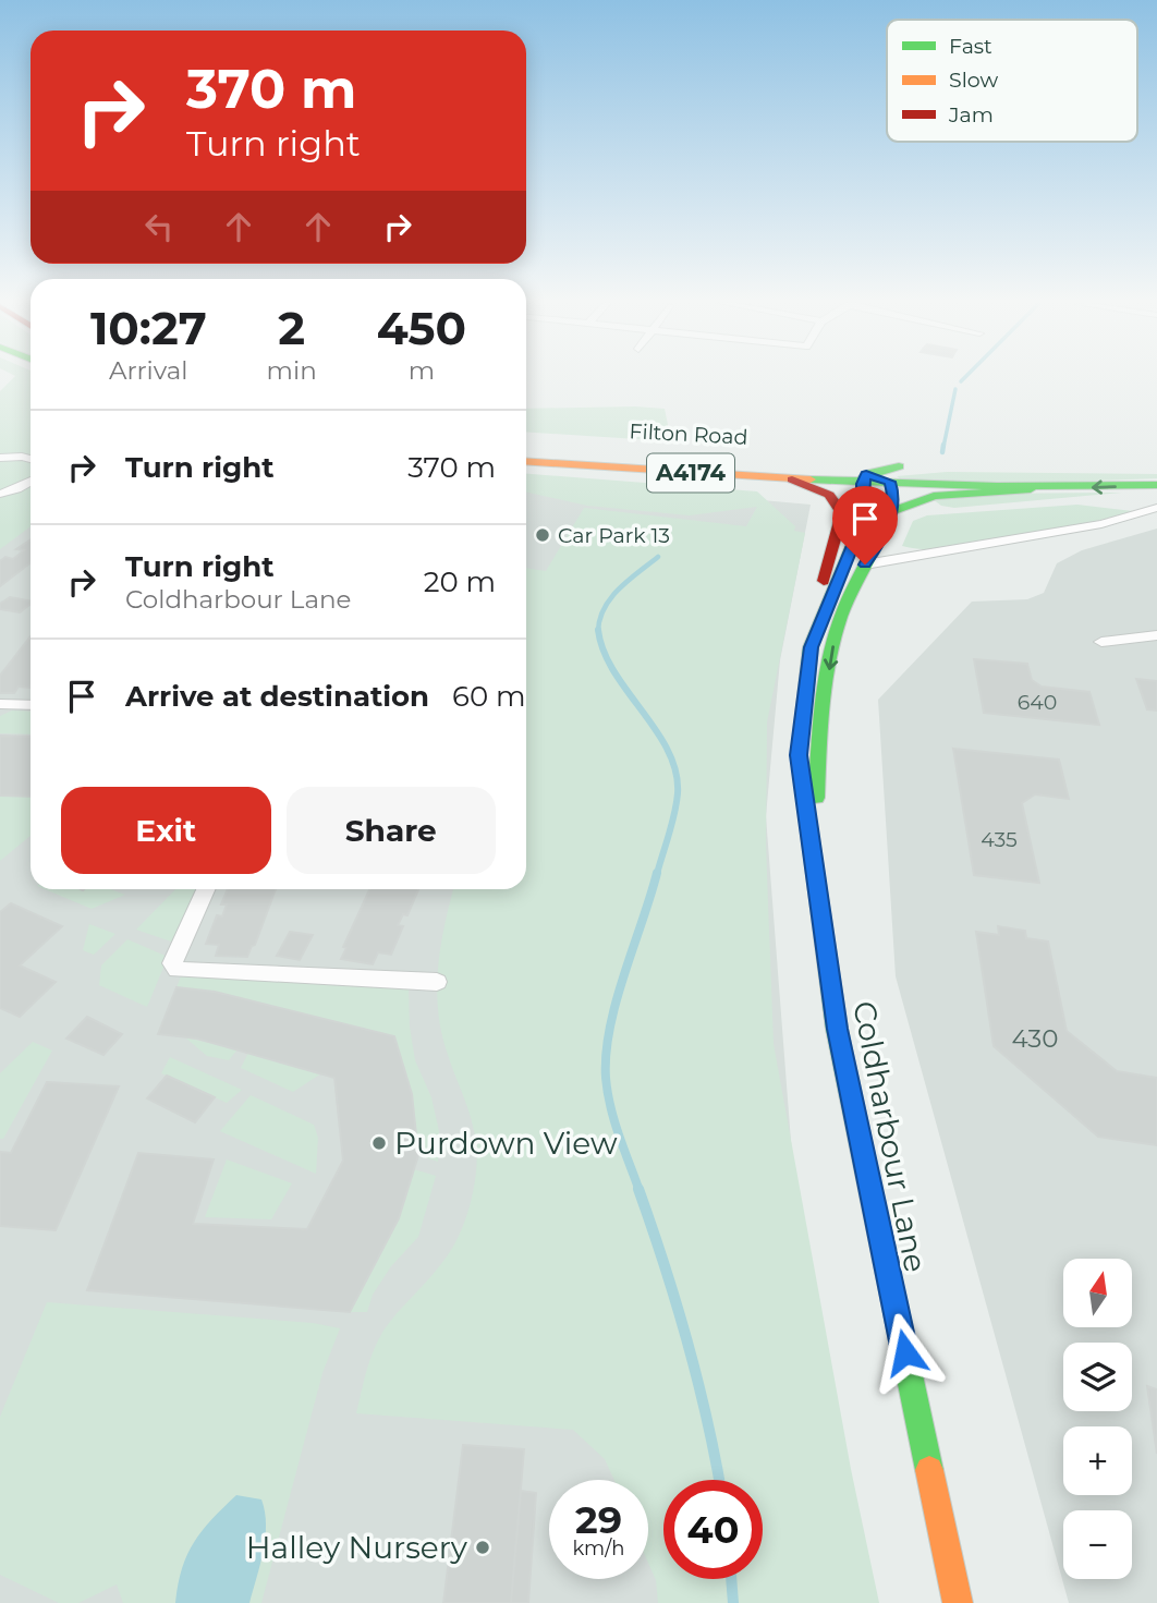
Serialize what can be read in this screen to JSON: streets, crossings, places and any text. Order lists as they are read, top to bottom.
{
  "streets": {
    "street": ["Filton Road", "A4174", "Coldharbour Lane"]
  },
  "crossings": [
    ["Filton Road", "Coldharbour Lane"]
  ],
  "places": ["Car Park 13", "Purdown View", "Halley Nursery"],
  "house_numbers": ["640", "435", "430"],
  "legend": ["Fast", "Slow", "Jam"],
  "north": "top",
  "page": {
    "turn": ["370 m", "Turn right"],
    "eta": [
      "10:27",
      "Arrival",
      "2",
      "min",
      "450",
      "m"
    ],
    "list": [
      {
        "name": "Turn right",
        "value": "370 m"
      },
      {
        "name": "Turn right",
        "note": "Coldharbour Lane",
        "value": "20 m"
      },
      {
        "name": "Arrive at destination",
        "value": "60 m"
      }
    ],
    "buttons": ["Exit", "Share"],
    "map_buttons": ["+", "−"],
    "speed": "29 km/h",
    "limit": "40"
  }
}
